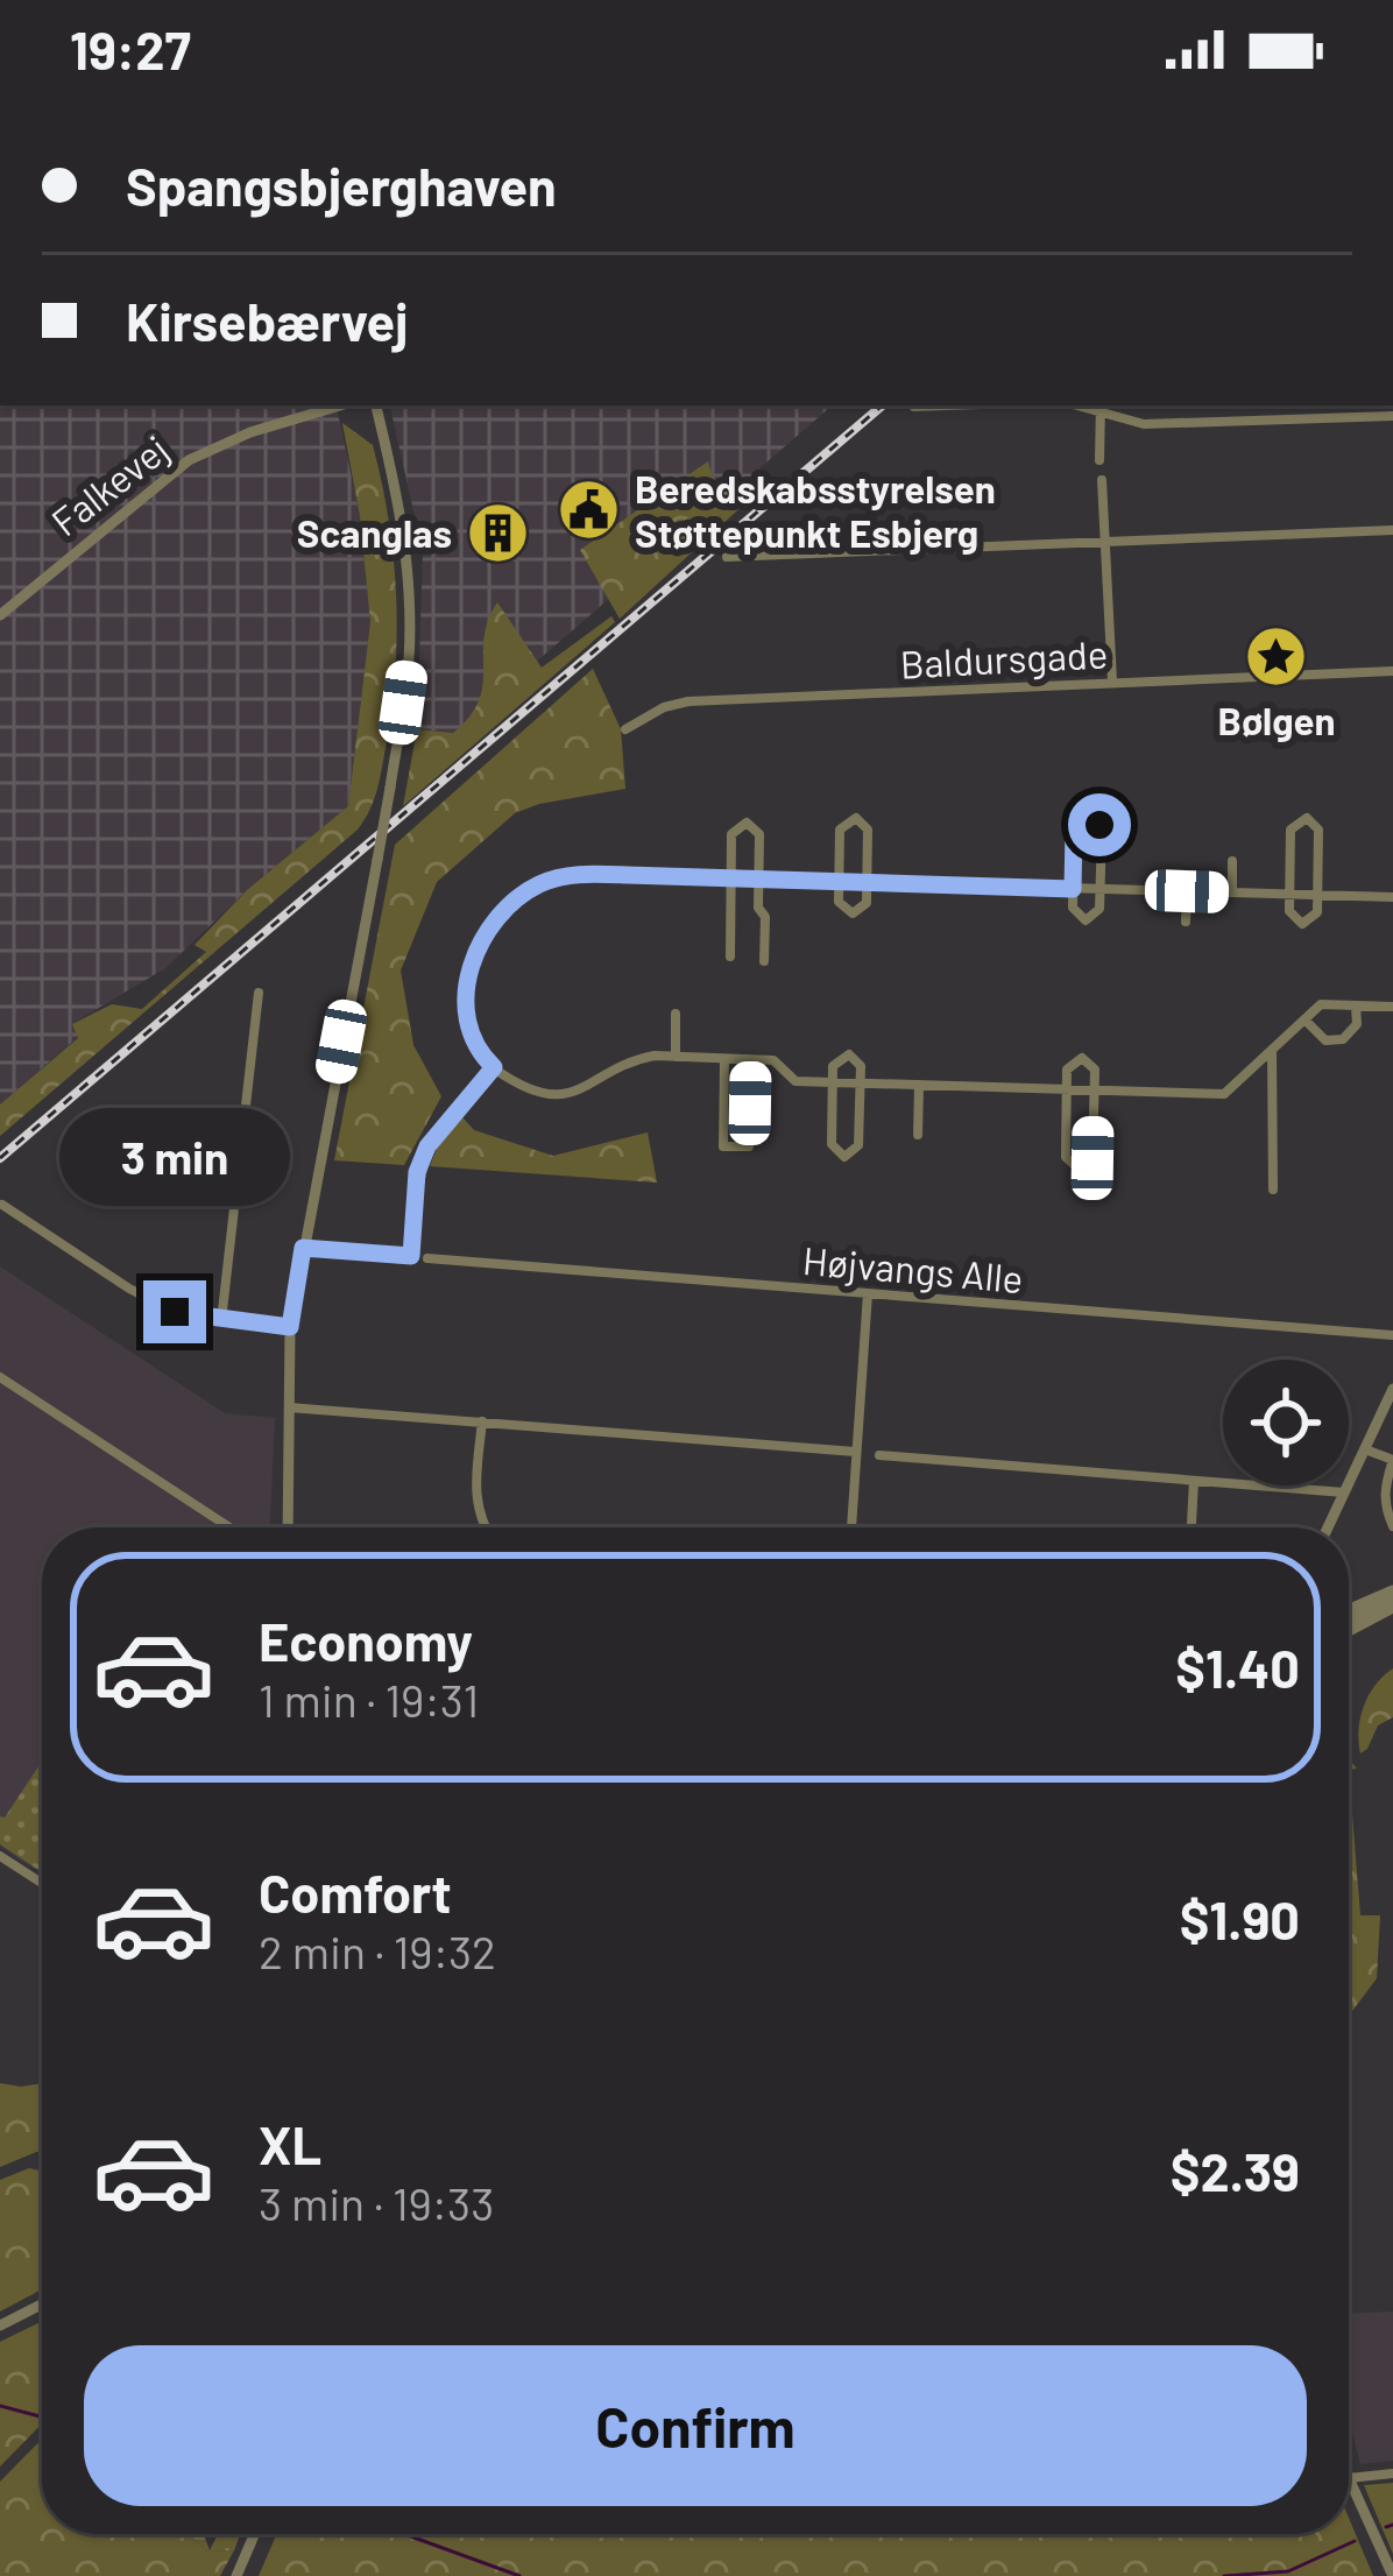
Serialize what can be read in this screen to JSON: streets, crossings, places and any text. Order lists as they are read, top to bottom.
{
  "streets": {
    "street": ["Falkevej", "Baldursgade", "Højvangs Alle"]
  },
  "places": {
    "public building": ["Beredskabsstyrelsen Støttepunkt Esbjerg"],
    "building": ["Scanglas"],
    "place": ["Bølgen"]
  },
  "page": {
    "status": "19:27",
    "banner": ["Spangsbjerghaven", "Kirsebærvej"],
    "bubble": "3 min",
    "list": [
      {
        "name": "Economy",
        "note": "1 min · 19:31",
        "value": "$1.40"
      },
      {
        "name": "Comfort",
        "note": "2 min · 19:32",
        "value": "$1.90"
      },
      {
        "name": "XL",
        "note": "3 min · 19:33",
        "value": "$2.39"
      }
    ],
    "buttons": "Confirm"
  }
}
